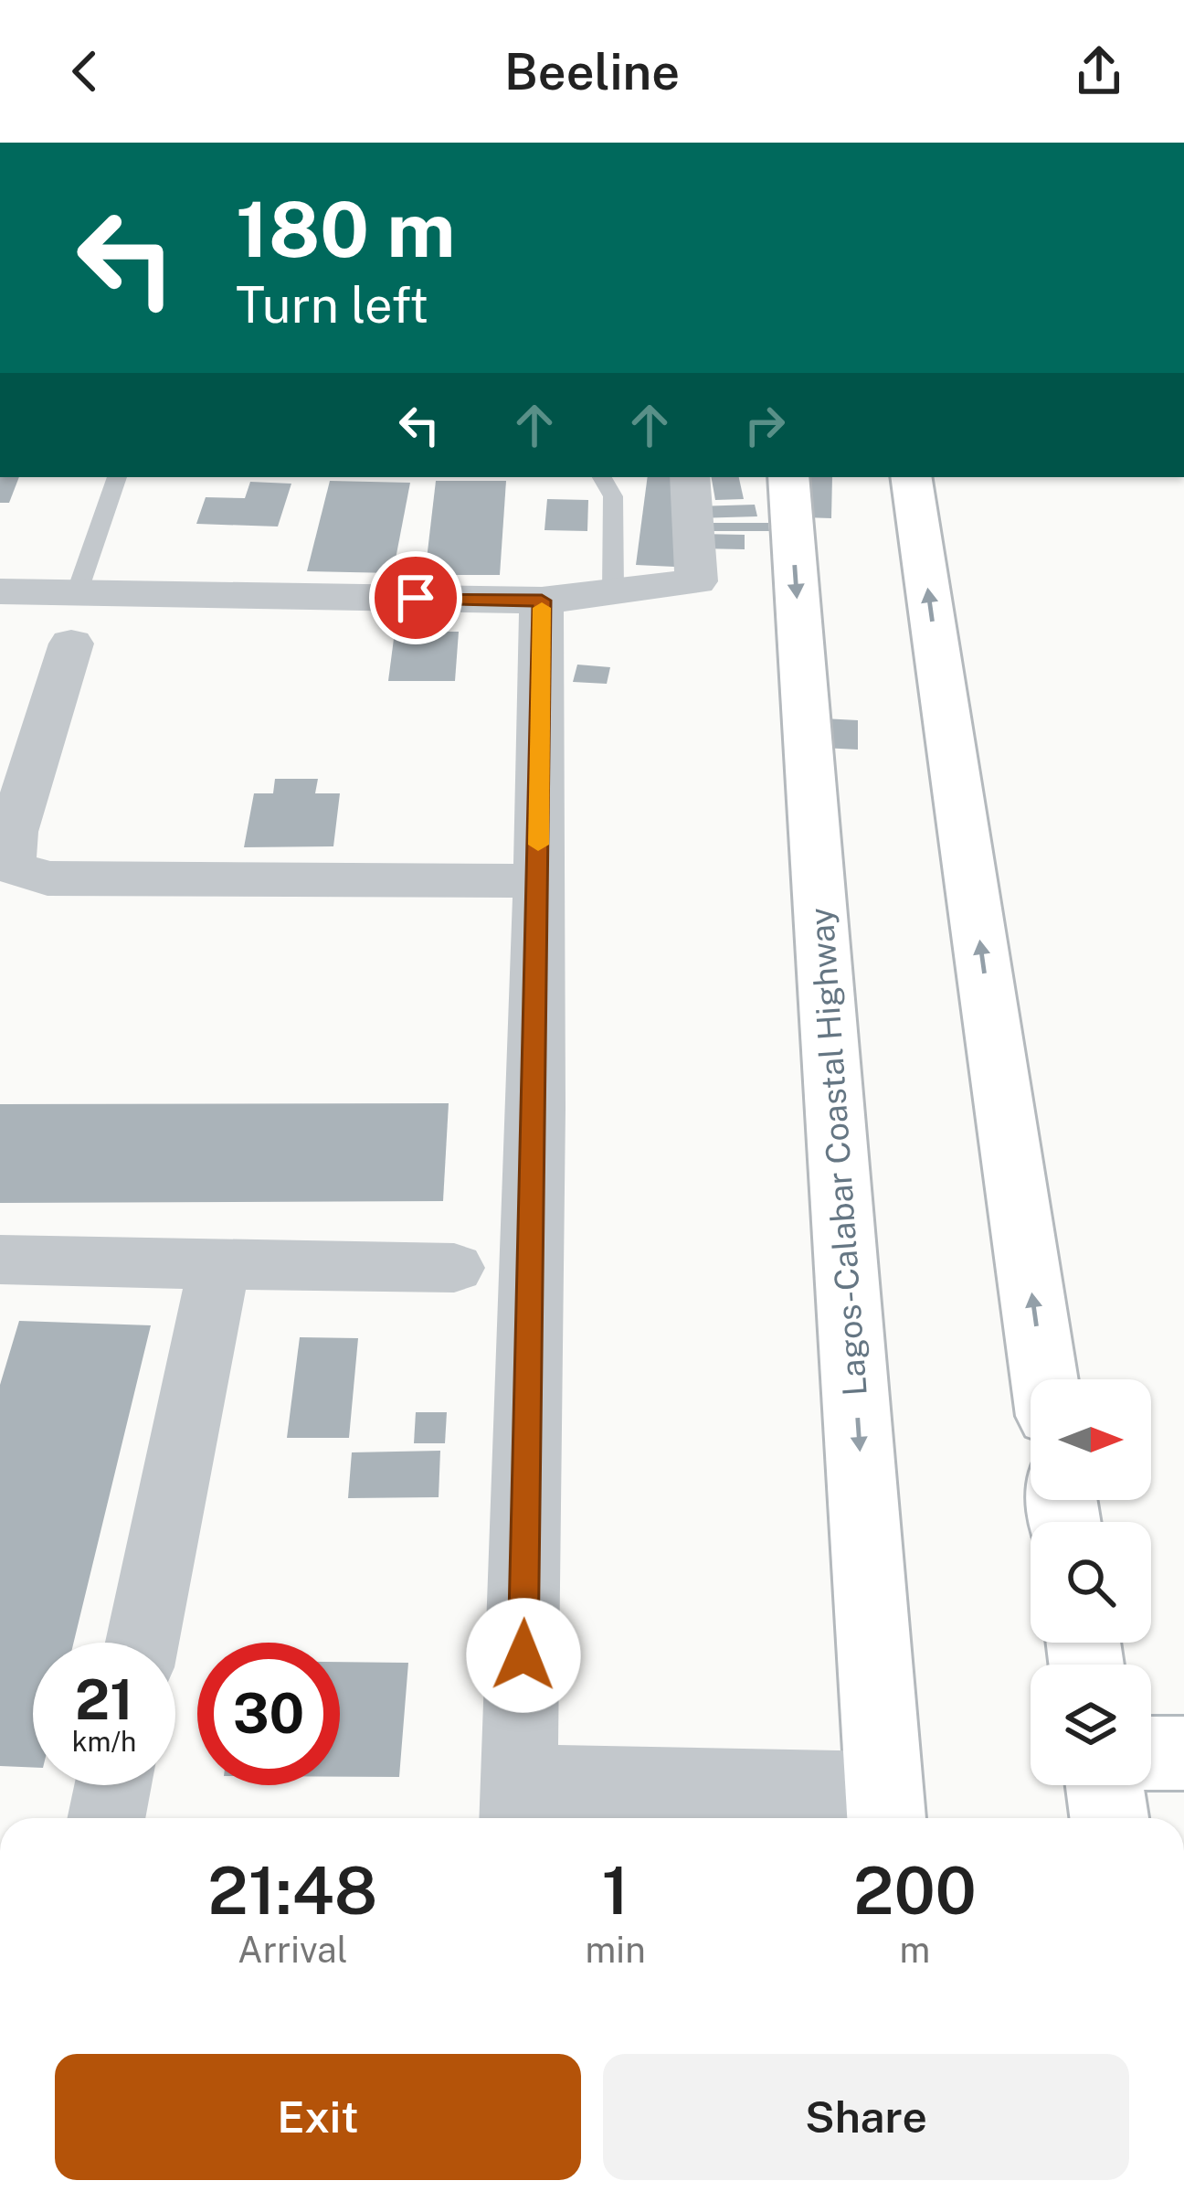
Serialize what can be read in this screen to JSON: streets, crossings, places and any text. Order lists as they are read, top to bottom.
{
  "streets": {
    "main road": ["Lagos-Calabar Coastal Highway"]
  },
  "north": "right",
  "page": {
    "header": "Beeline",
    "turn": ["180 m", "Turn left"],
    "speed": "21 km/h",
    "limit": "30",
    "eta": [
      "21:48",
      "Arrival",
      "1",
      "min",
      "200",
      "m"
    ],
    "buttons": ["Exit", "Share"]
  }
}
